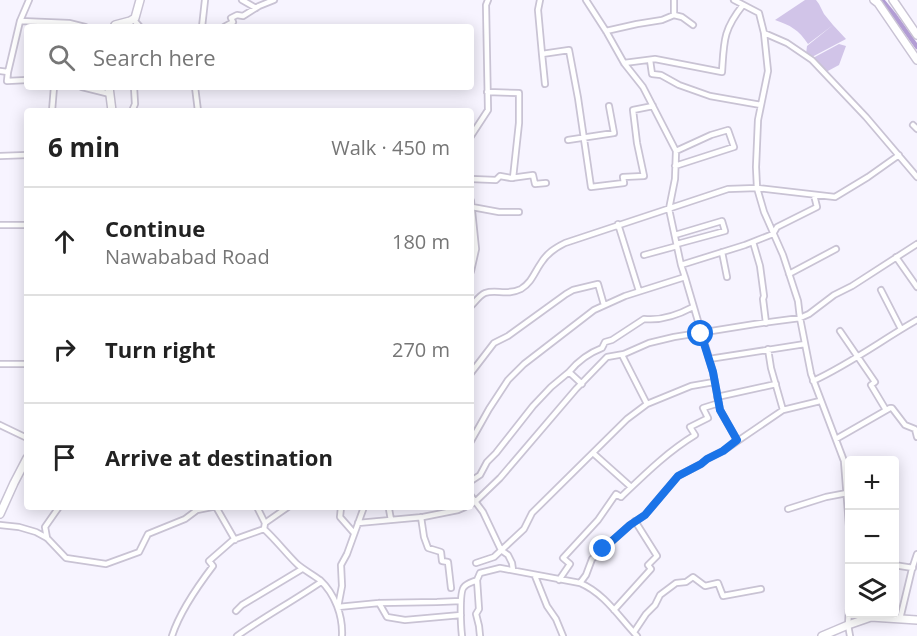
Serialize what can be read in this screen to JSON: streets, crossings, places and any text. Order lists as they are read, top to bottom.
{
  "page": {
    "search": "Search here",
    "heading": ["6 min", "Walk · 450 m"],
    "list": [
      ["Continue", "Nawababad Road", "180 m"],
      ["Turn right", "270 m"],
      "Arrive at destination"
    ],
    "map_buttons": ["+", "−"]
  }
}
